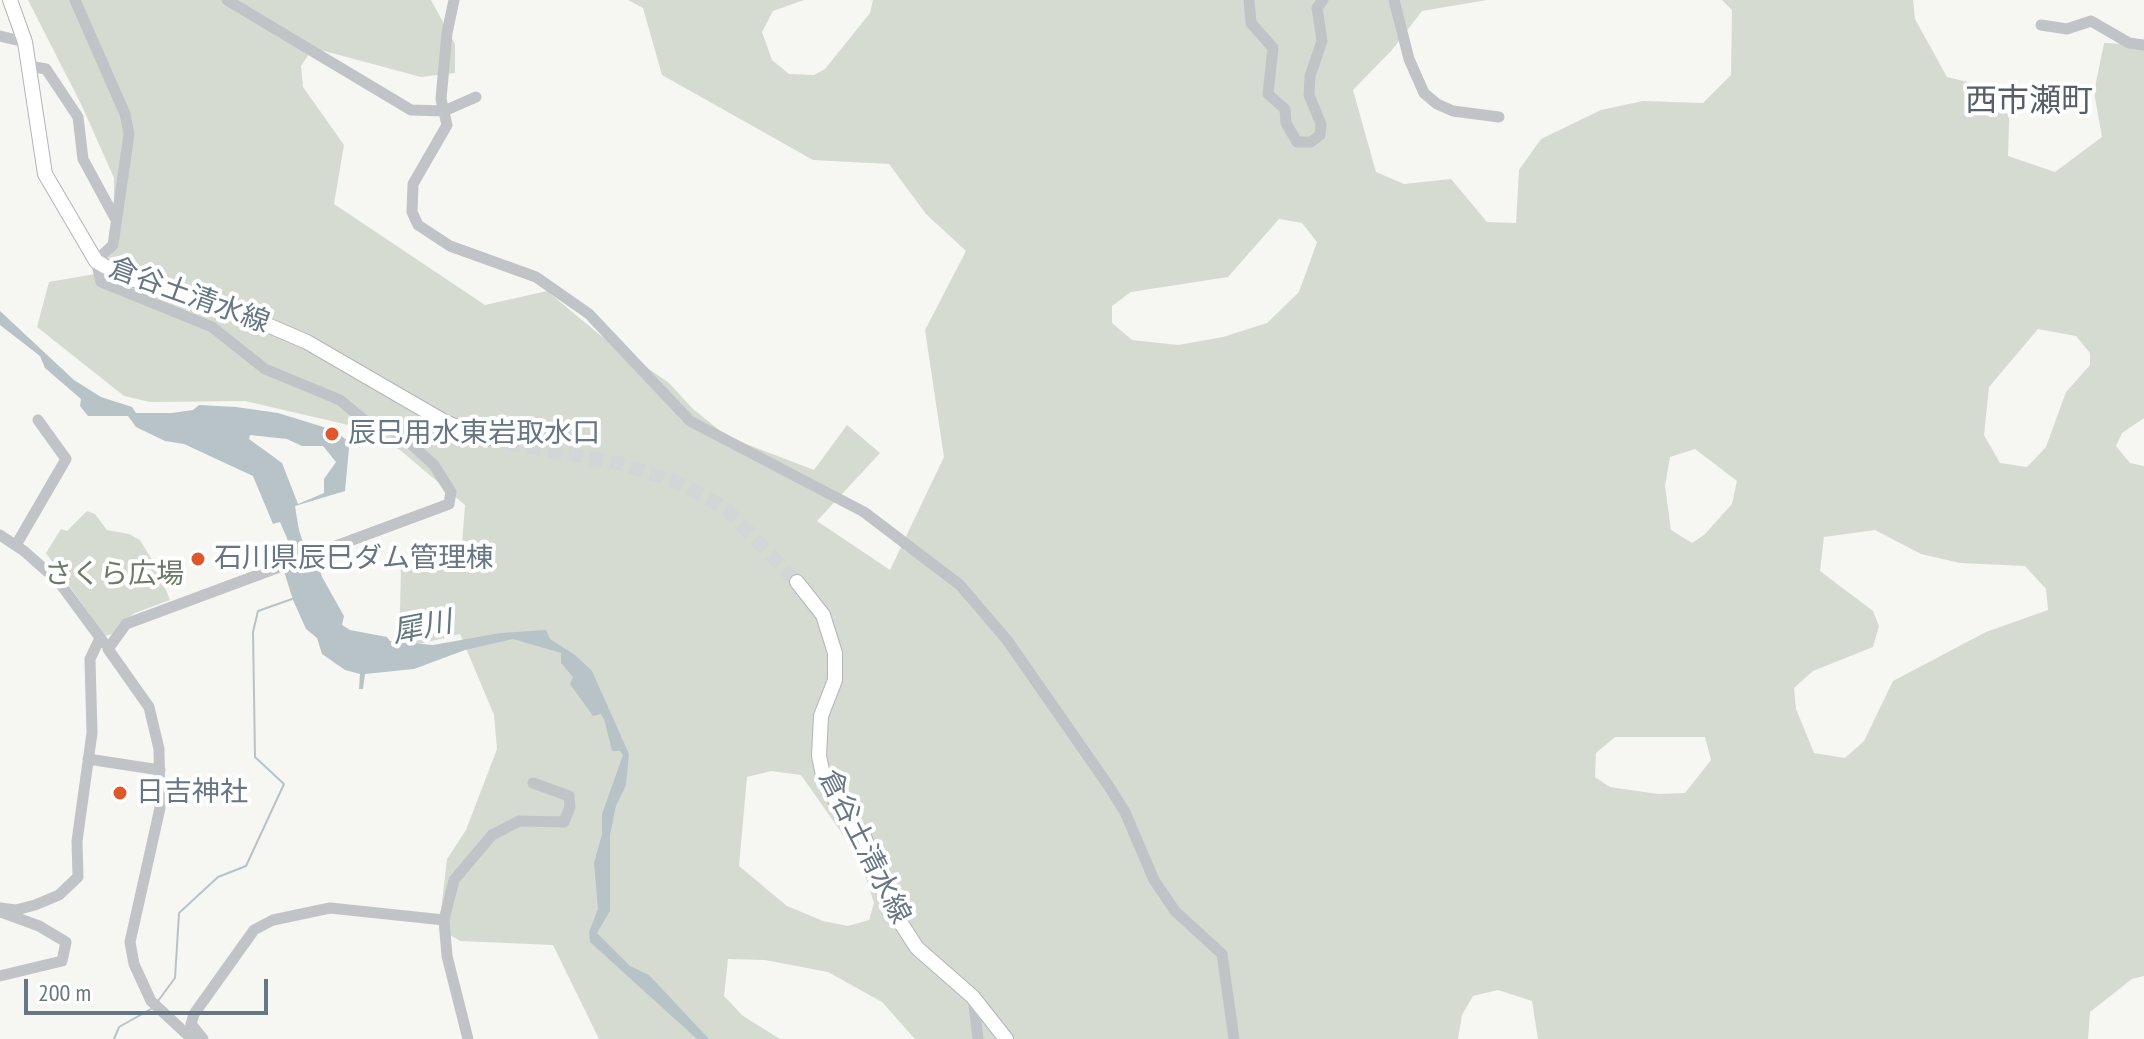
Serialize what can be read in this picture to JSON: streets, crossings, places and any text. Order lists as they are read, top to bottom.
{
  "streets": {
    "main road": ["倉谷土清水線"]
  },
  "districts": ["西市瀬町"],
  "water": ["犀川"],
  "parks": ["さくら広場"],
  "places": ["辰巳用水東岩取水口", "石川県辰巳ダム管理棟", "日吉神社"],
  "scale_bar": "200 m"
}
